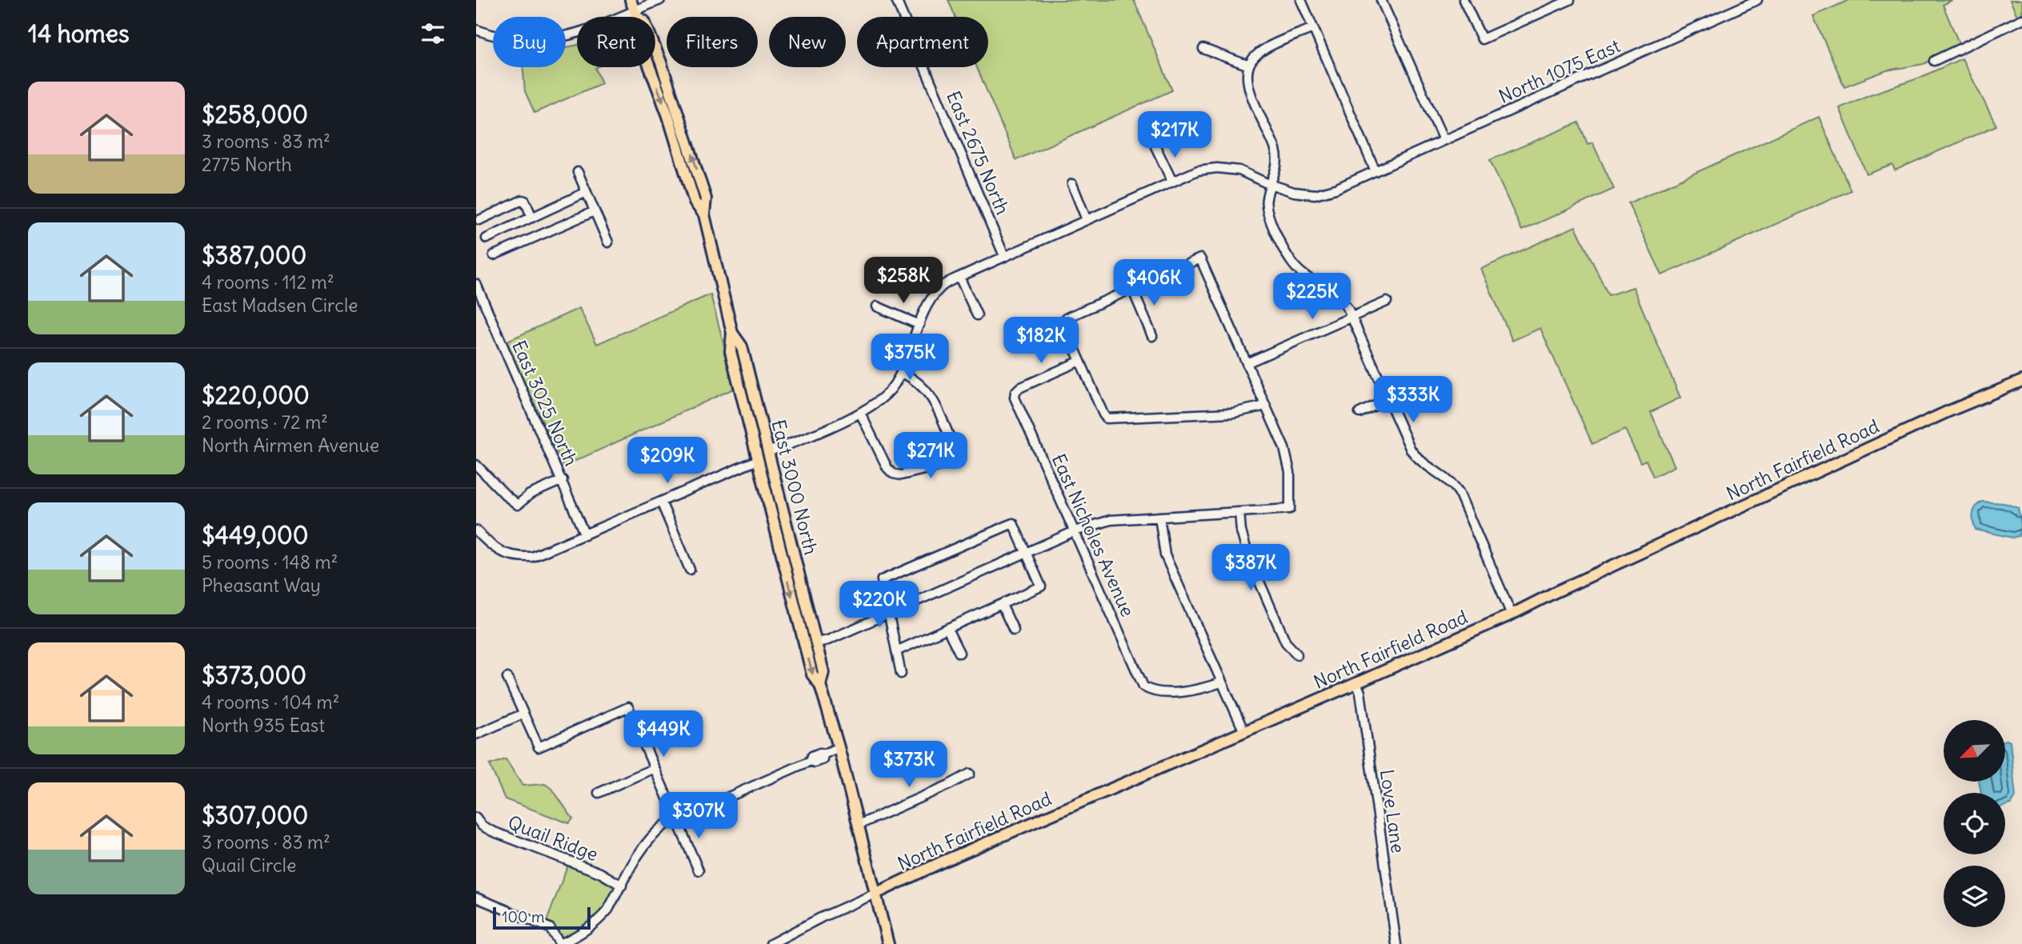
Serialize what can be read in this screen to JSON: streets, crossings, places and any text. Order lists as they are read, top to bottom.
{
  "streets": {
    "main road": ["North Fairfield Road", "East 3000 North"],
    "street": [
      "North 1075 East",
      "East 2675 North",
      "East 3025 North",
      "East Nicholes Avenue",
      "Love Lane",
      "Quail Ridge"
    ]
  },
  "crossings": [
    ["North 1075 East", "East 2675 North"],
    ["North 1075 East", "East 3000 North"],
    ["North Fairfield Road", "East 3000 North"],
    ["North Fairfield Road", "Love Lane"]
  ],
  "scale_bar": "100 m",
  "north": "bottom left",
  "page": {
    "heading": "14 homes",
    "chip": [
      "Buy",
      "Rent",
      "Filters",
      "New",
      "Apartment"
    ],
    "list": [
      {
        "name": "$258,000",
        "note": "3 rooms · 83 m² · 2775 North"
      },
      {
        "name": "$387,000",
        "note": "4 rooms · 112 m² · East Madsen Circle"
      },
      {
        "name": "$220,000",
        "note": "2 rooms · 72 m² · North Airmen Avenue"
      },
      {
        "name": "$449,000",
        "note": "5 rooms · 148 m² · Pheasant Way"
      },
      {
        "name": "$373,000",
        "note": "4 rooms · 104 m² · North 935 East"
      },
      {
        "name": "$307,000",
        "note": "3 rooms · 83 m² · Quail Circle"
      }
    ],
    "price": [
      "$217K",
      "$258K",
      "$406K",
      "$225K",
      "$182K",
      "$375K",
      "$333K",
      "$271K",
      "$209K",
      "$387K",
      "$220K",
      "$449K",
      "$373K",
      "$307K"
    ],
    "scale": "100 m"
  }
}
